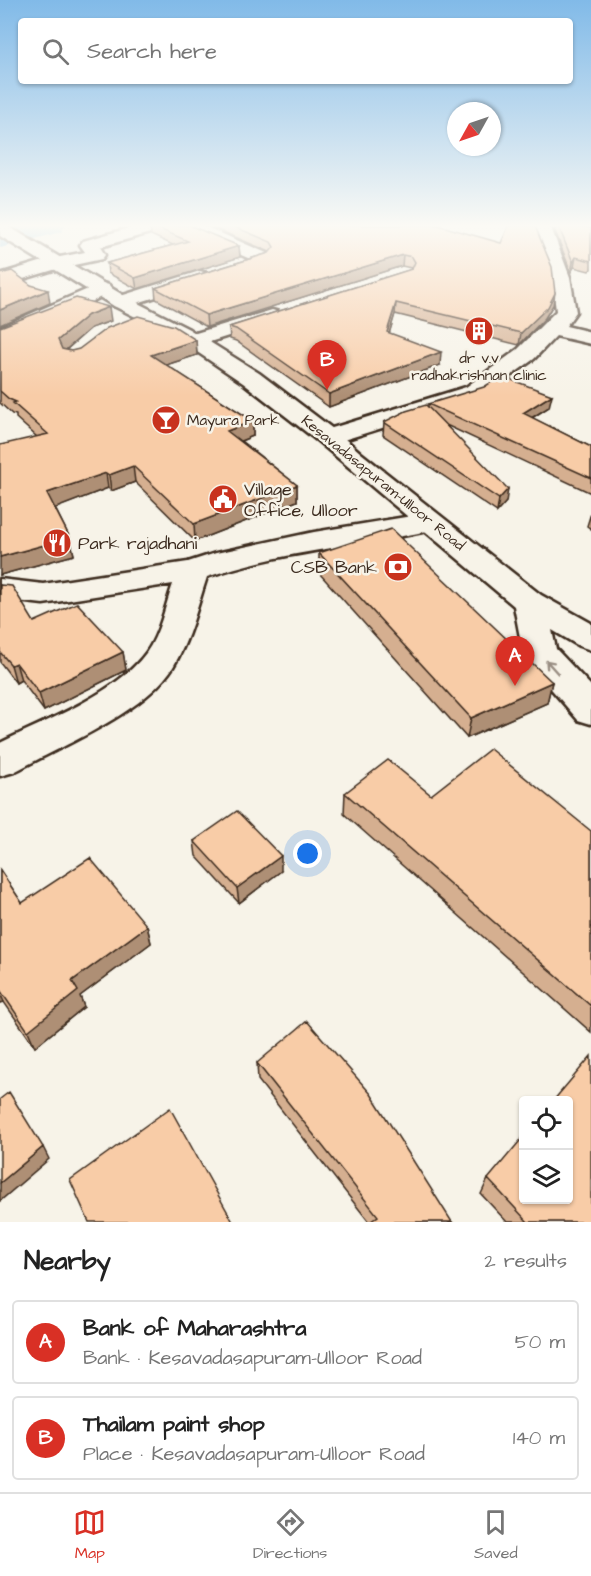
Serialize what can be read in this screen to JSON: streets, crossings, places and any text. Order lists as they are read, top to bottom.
{
  "streets": {
    "street": ["Kesavadasapuram-Ulloor Road"]
  },
  "places": {
    "building": ["dr v.v radhakrishnan clinic"],
    "bar": ["Mayura Park"],
    "public building": ["Village Office, Ulloor"],
    "restaurant": ["Park rajadhani"],
    "bank": ["CSB Bank"]
  },
  "north": "bottom left",
  "page": {
    "search": "Search here",
    "pins": ["B", "A"],
    "heading": ["Nearby", "2 results"],
    "list": [
      {
        "mark": "A",
        "name": "Bank of Maharashtra",
        "note": "Bank · Kesavadasapuram-Ulloor Road",
        "value": "50 m"
      },
      {
        "mark": "B",
        "name": "Thailam paint shop",
        "note": "Place · Kesavadasapuram-Ulloor Road",
        "value": "140 m"
      }
    ],
    "nav": ["Map", "Directions", "Saved"]
  }
}
